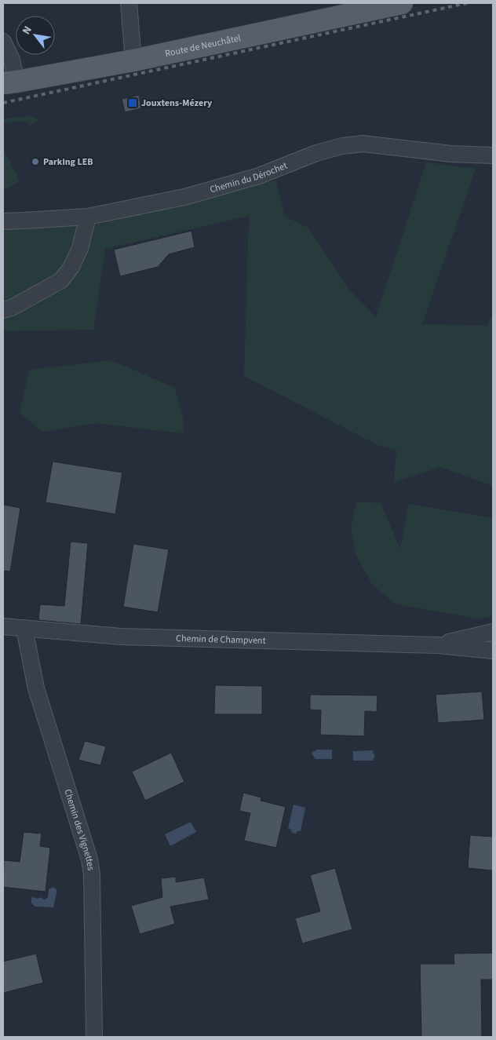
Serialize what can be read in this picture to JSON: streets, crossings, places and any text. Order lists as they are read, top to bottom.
{
  "streets": {
    "main road": ["Route de Neuchâtel"],
    "street": ["Chemin du Dérochet", "Chemin de Champvent", "Chemin des Vignettes"]
  },
  "crossings": [
    ["Chemin de Champvent", "Chemin des Vignettes"]
  ],
  "places": {
    "transit": ["Jouxtens-Mézery"],
    "other": ["Parking LEB"]
  },
  "north": "top left"
}
